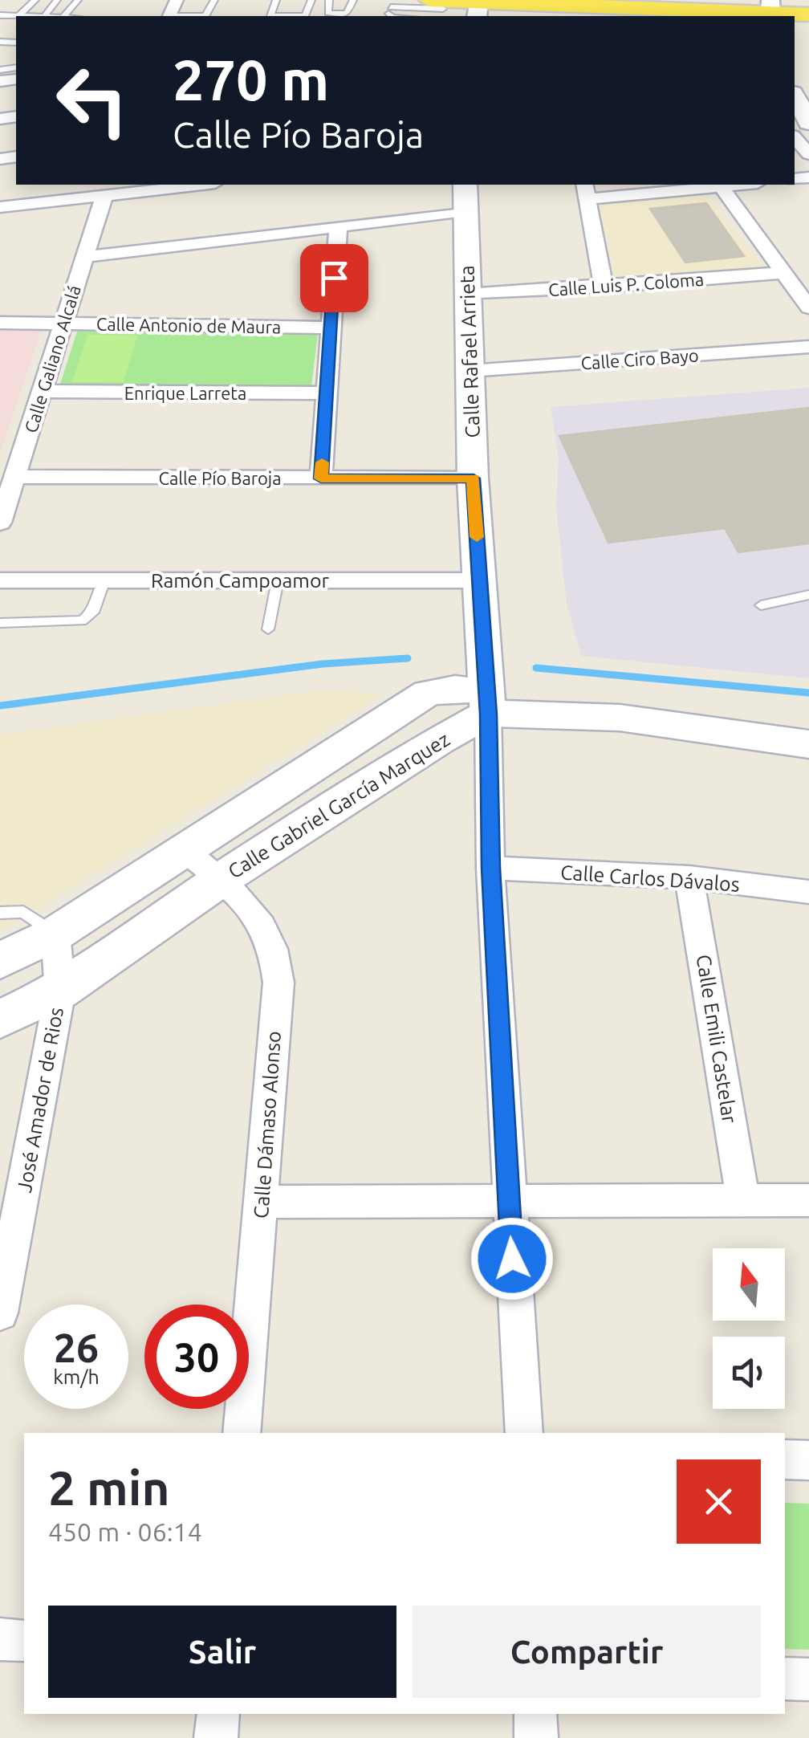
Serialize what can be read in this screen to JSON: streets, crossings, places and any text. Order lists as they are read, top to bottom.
{
  "streets": {
    "street": [
      "Calle Luis P. Coloma",
      "Calle Antonio de Maura",
      "Calle Rafael Arrieta",
      "Calle Galiano Alcalá",
      "Calle Ciro Bayo",
      "Enrique Larreta",
      "Calle Pío Baroja",
      "Ramón Campoamor",
      "Calle Gabriel García Marquez",
      "Calle Carlos Dávalos",
      "Calle Emili Castelar",
      "José Amador de Rios",
      "Calle Dámaso Alonso"
    ]
  },
  "crossings": [
    ["Calle Luis P. Coloma", "Calle Rafael Arrieta"],
    ["Calle Antonio de Maura", "Calle Galiano Alcalá"],
    ["Calle Rafael Arrieta", "Calle Ciro Bayo"],
    ["Calle Rafael Arrieta", "Calle Pío Baroja"],
    ["Calle Rafael Arrieta", "Ramón Campoamor"],
    ["Calle Rafael Arrieta", "Calle Gabriel García Marquez"],
    ["Calle Rafael Arrieta", "Calle Carlos Dávalos"],
    ["Calle Galiano Alcalá", "Enrique Larreta"],
    ["Calle Galiano Alcalá", "Calle Pío Baroja"],
    ["Calle Gabriel García Marquez", "José Amador de Rios"],
    ["Calle Gabriel García Marquez", "Calle Dámaso Alonso"],
    ["Calle Carlos Dávalos", "Calle Emili Castelar"]
  ],
  "north": "top",
  "page": {
    "turn": ["270 m", "Calle Pío Baroja"],
    "speed": "26 km/h",
    "limit": "30",
    "heading": ["2 min", "450 m · 06:14"],
    "buttons": ["Salir", "Compartir"]
  }
}
